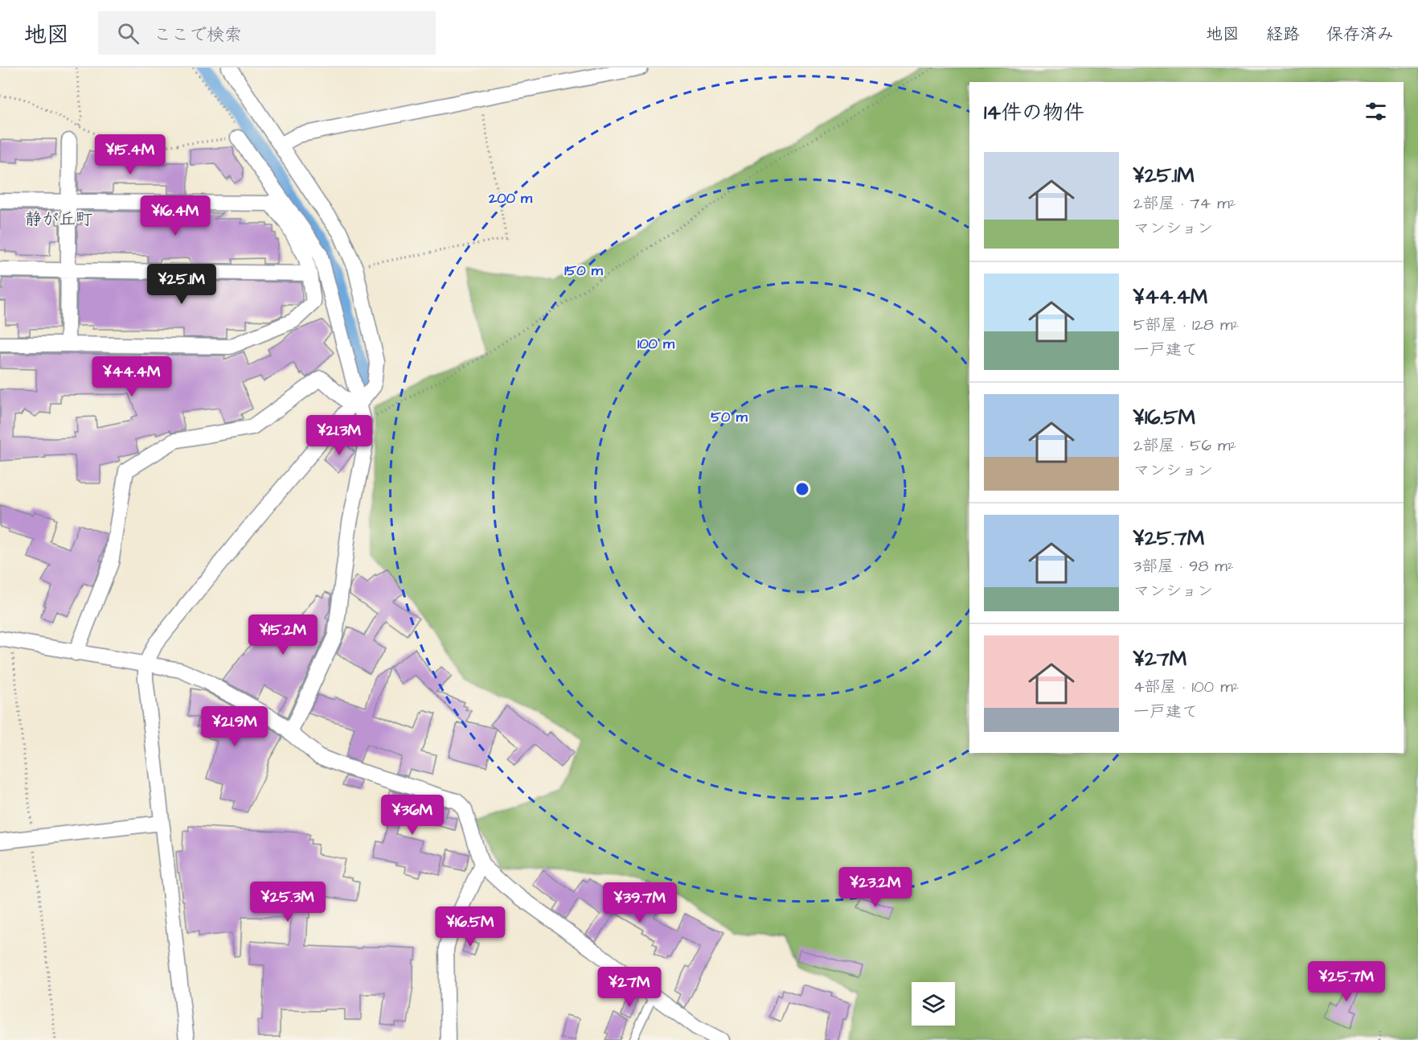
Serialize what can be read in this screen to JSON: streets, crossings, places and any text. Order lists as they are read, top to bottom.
{
  "districts": ["静が丘町"],
  "page": {
    "header": "地図",
    "search": "ここで検索",
    "nav": ["地図", "経路", "保存済み"],
    "heading": "14件の物件",
    "price": [
      "¥15.4M",
      "¥16.4M",
      "¥25.1M",
      "¥44.4M",
      "¥21.3M",
      "¥15.2M",
      "¥21.9M",
      "¥36M",
      "¥23.2M",
      "¥25.3M",
      "¥39.7M",
      "¥16.5M",
      "¥25.7M",
      "¥27M"
    ],
    "list": [
      {
        "name": "¥25.1M",
        "note": "2部屋 · 74 m² · マンション"
      },
      {
        "name": "¥44.4M",
        "note": "5部屋 · 128 m² · 一戸建て"
      },
      {
        "name": "¥16.5M",
        "note": "2部屋 · 56 m² · マンション"
      },
      {
        "name": "¥25.7M",
        "note": "3部屋 · 98 m² · マンション"
      },
      {
        "name": "¥27M",
        "note": "4部屋 · 100 m² · 一戸建て"
      }
    ]
  },
  "rings": [
    "200 m",
    "150 m",
    "100 m",
    "50 m"
  ]
}
